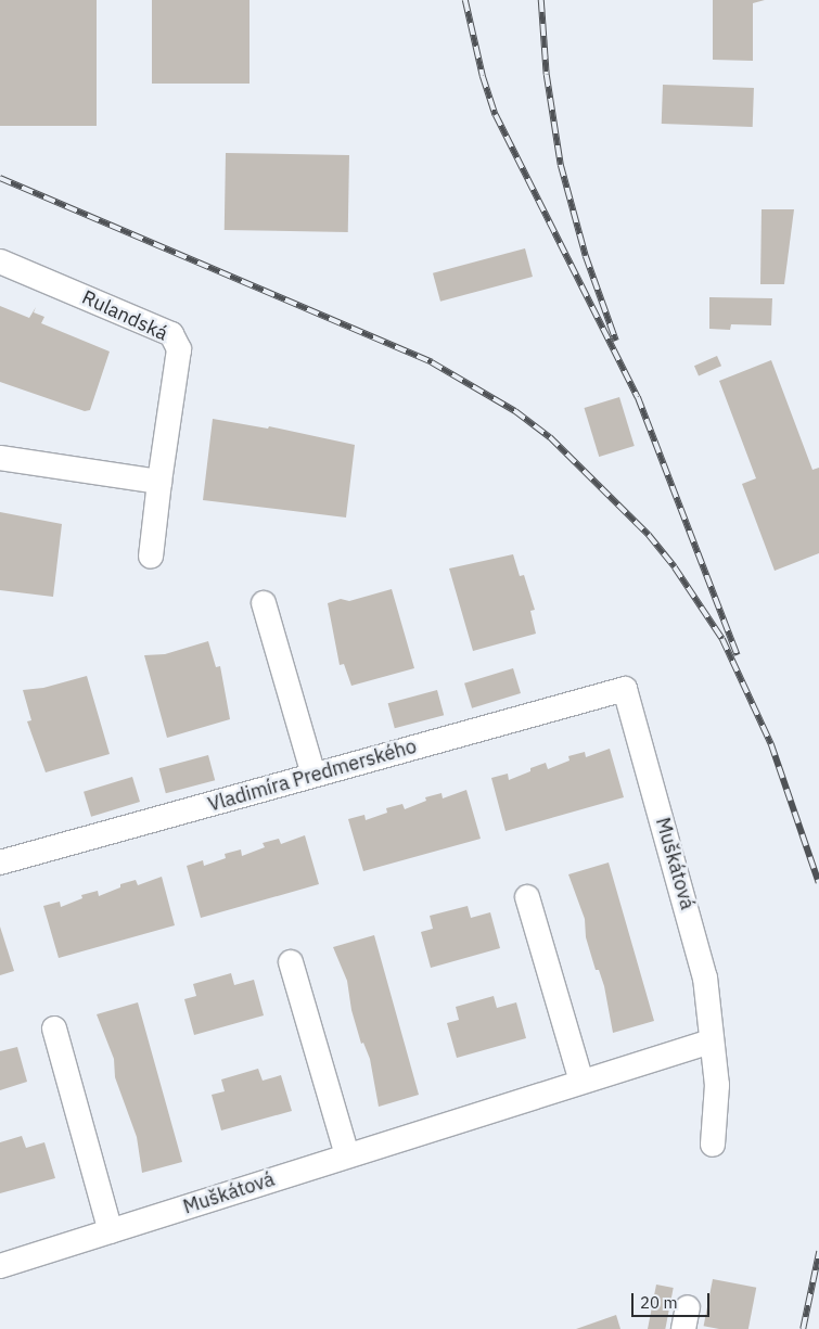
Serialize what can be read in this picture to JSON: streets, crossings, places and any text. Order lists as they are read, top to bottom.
{
  "streets": {
    "street": ["Rulandská", "Vladimíra Predmerského", "Muškátová"]
  },
  "crossings": [
    ["Vladimíra Predmerského", "Muškátová"]
  ],
  "scale_bar": "20 m"
}
